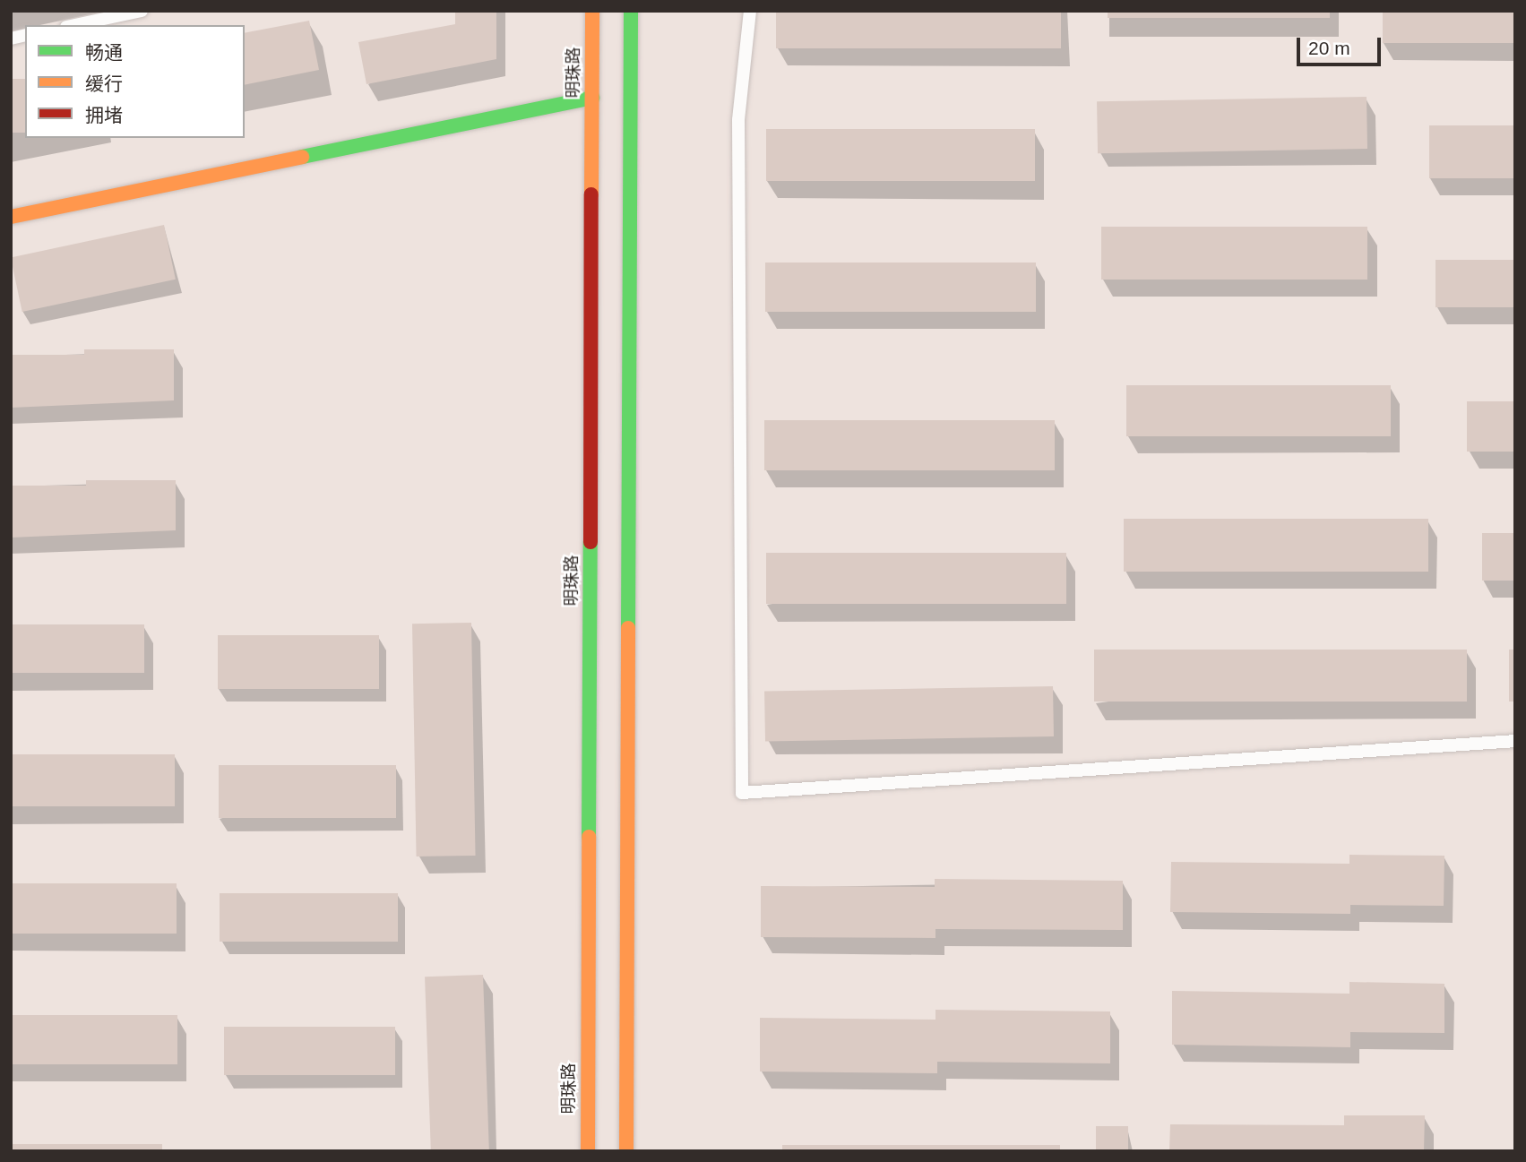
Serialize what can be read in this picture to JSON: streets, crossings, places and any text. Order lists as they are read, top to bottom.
{
  "streets": {
    "street": ["明珠路"]
  },
  "legend": ["畅通", "缓行", "拥堵"],
  "scale_bar": "20 m"
}
